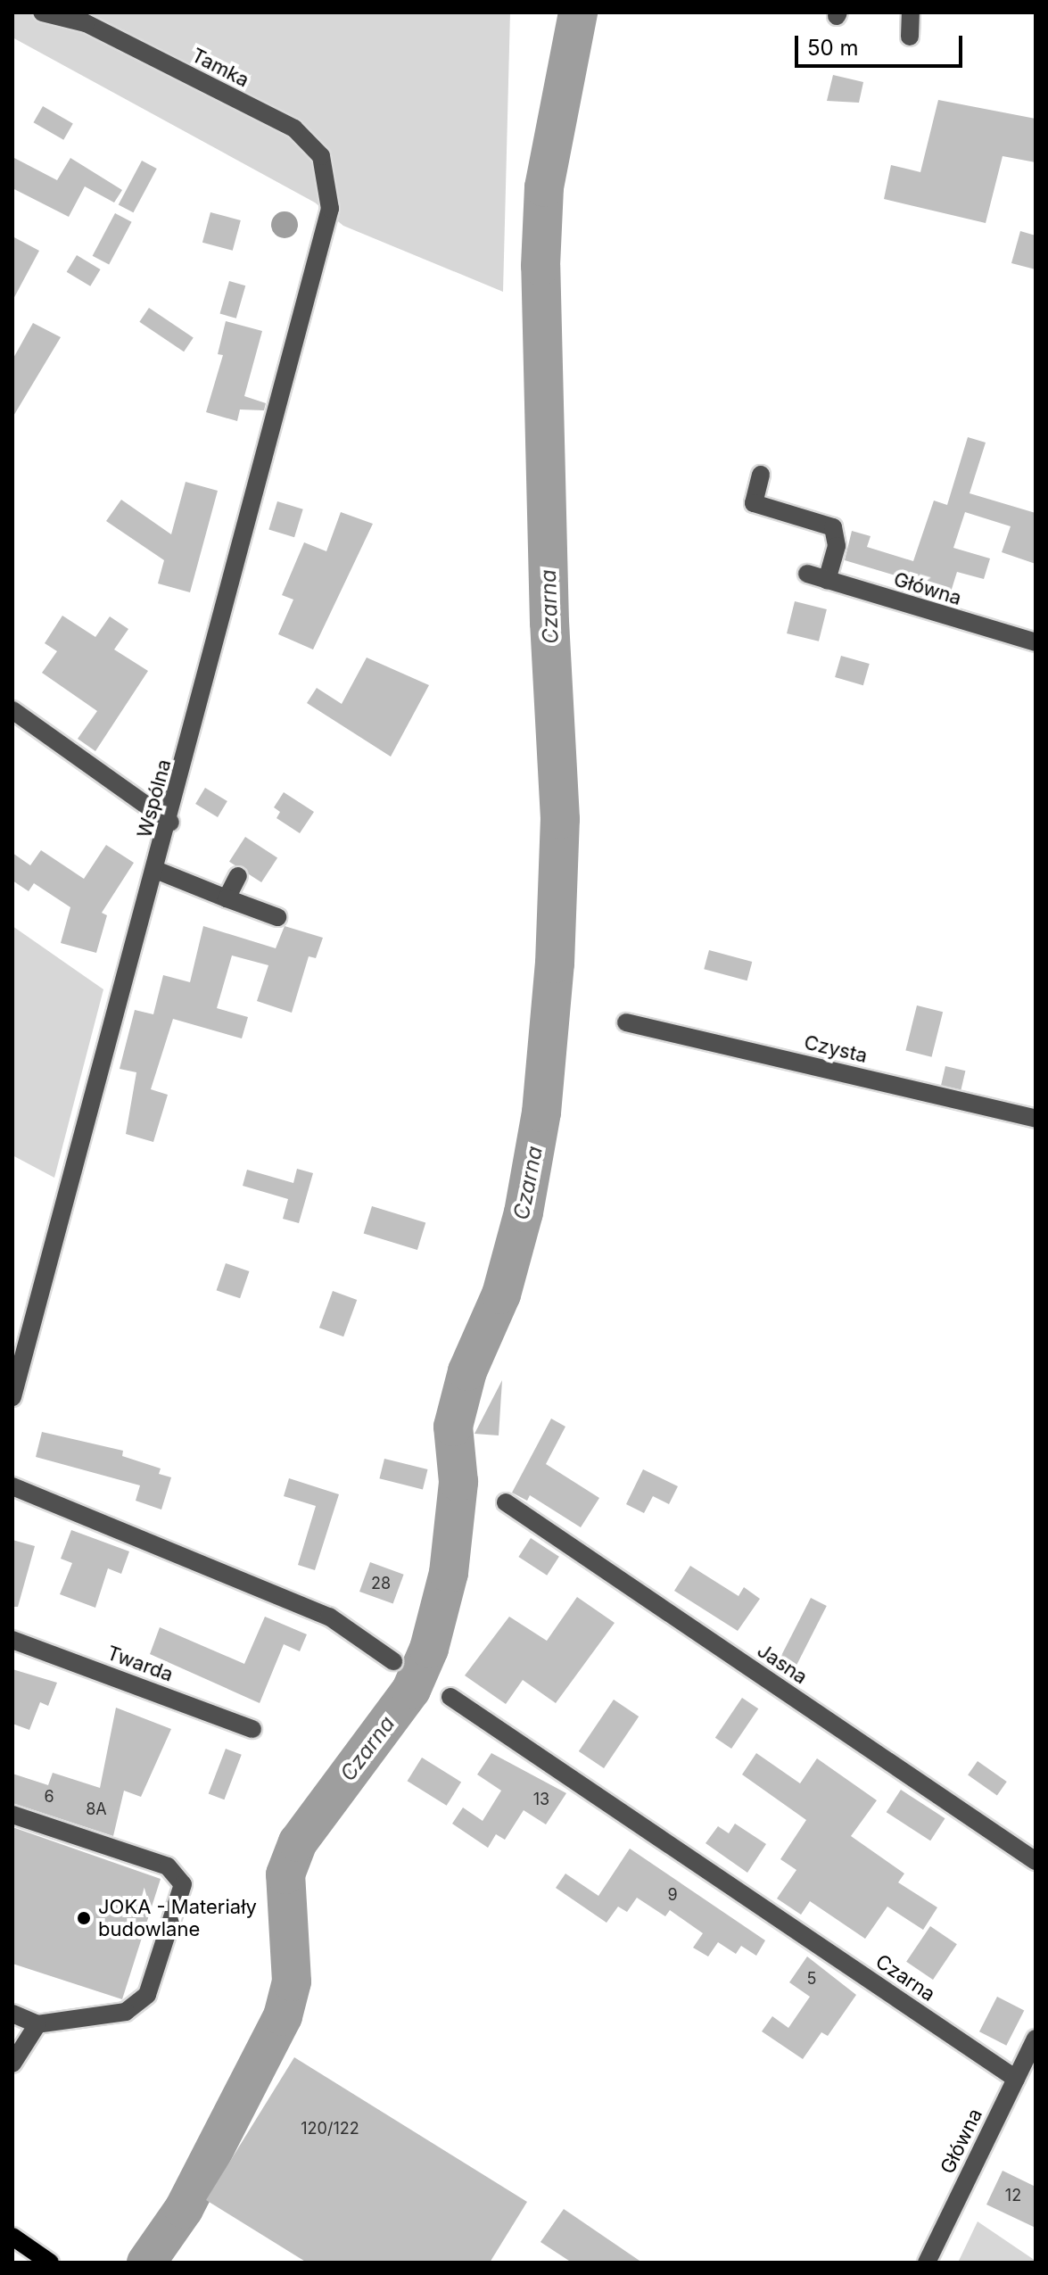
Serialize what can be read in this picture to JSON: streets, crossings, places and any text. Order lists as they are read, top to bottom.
{
  "streets": {
    "street": [
      "Tamka",
      "Główna",
      "Wspólna",
      "Czysta",
      "Twarda",
      "Jasna",
      "Czarna"
    ]
  },
  "crossings": [
    ["Tamka", "Wspólna"],
    ["Główna", "Czarna"]
  ],
  "water": ["Czarna"],
  "places": ["JOKA - Materiały budowlane"],
  "house_numbers": [
    "28",
    "6",
    "13",
    "8A",
    "9",
    "5",
    "120/122",
    "12"
  ],
  "scale_bar": "50 m"
}
